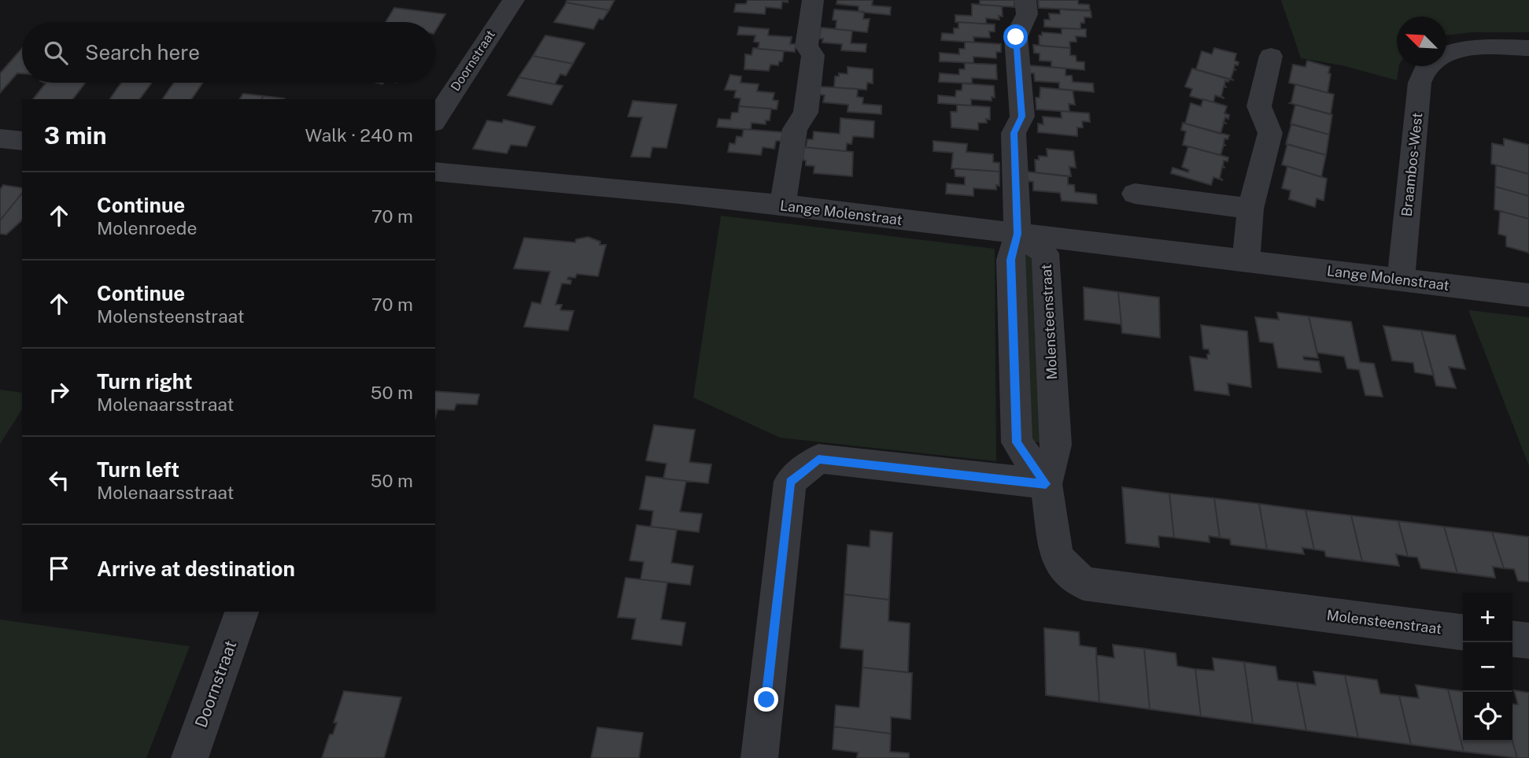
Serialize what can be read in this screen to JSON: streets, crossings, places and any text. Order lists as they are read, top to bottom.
{
  "streets": {
    "street": [
      "Doornstraat",
      "Braambos-West",
      "Lange Molenstraat",
      "Molensteenstraat"
    ]
  },
  "crossings": [
    ["Braambos-West", "Lange Molenstraat"],
    ["Lange Molenstraat", "Molensteenstraat"]
  ],
  "north": "top left",
  "page": {
    "search": "Search here",
    "heading": ["3 min", "Walk · 240 m"],
    "list": [
      ["Continue", "Molenroede", "70 m"],
      ["Continue", "Molensteenstraat", "70 m"],
      ["Turn right", "Molenaarsstraat", "50 m"],
      ["Turn left", "Molenaarsstraat", "50 m"],
      "Arrive at destination"
    ],
    "map_buttons": ["+", "−"]
  }
}
